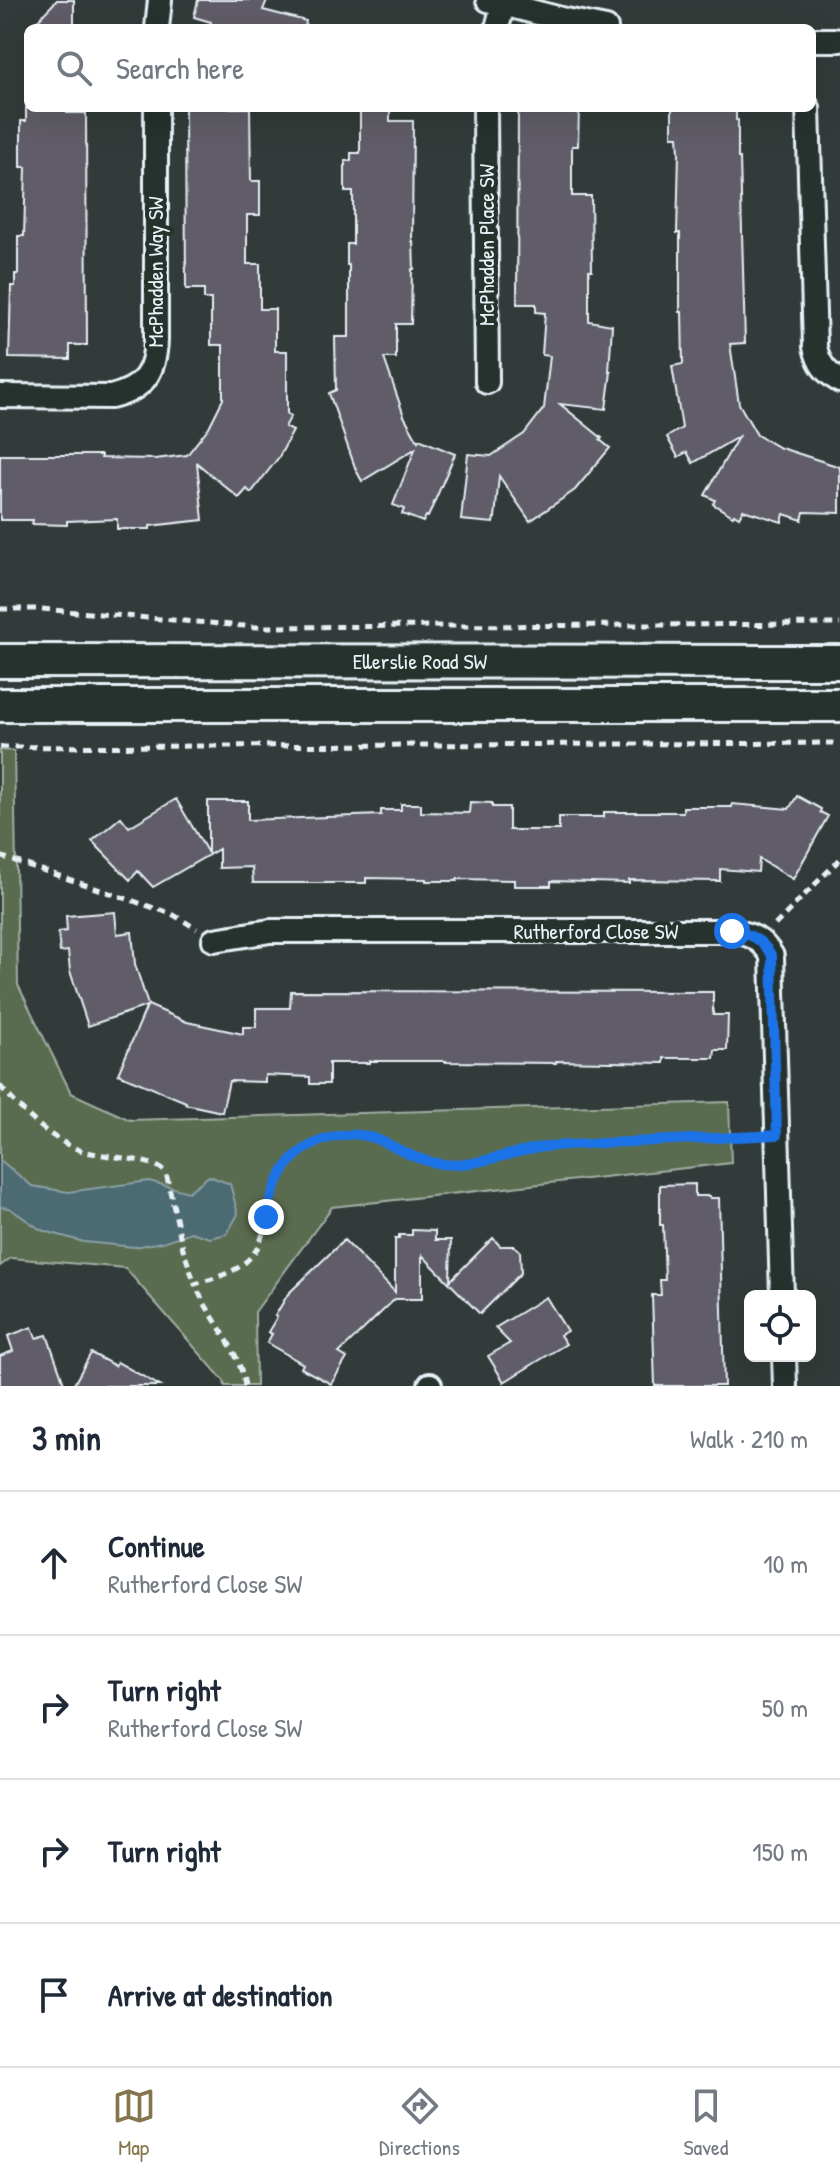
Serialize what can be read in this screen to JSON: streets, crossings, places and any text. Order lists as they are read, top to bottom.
{
  "streets": {
    "main road": ["Ellerslie Road SW"],
    "street": ["McPhadden Place SW", "McPhadden Way SW", "Rutherford Close SW"]
  },
  "page": {
    "search": "Search here",
    "heading": ["3 min", "Walk · 210 m"],
    "list": [
      ["Continue", "Rutherford Close SW", "10 m"],
      ["Turn right", "Rutherford Close SW", "50 m"],
      ["Turn right", "150 m"],
      "Arrive at destination"
    ],
    "nav": ["Map", "Directions", "Saved"]
  }
}
